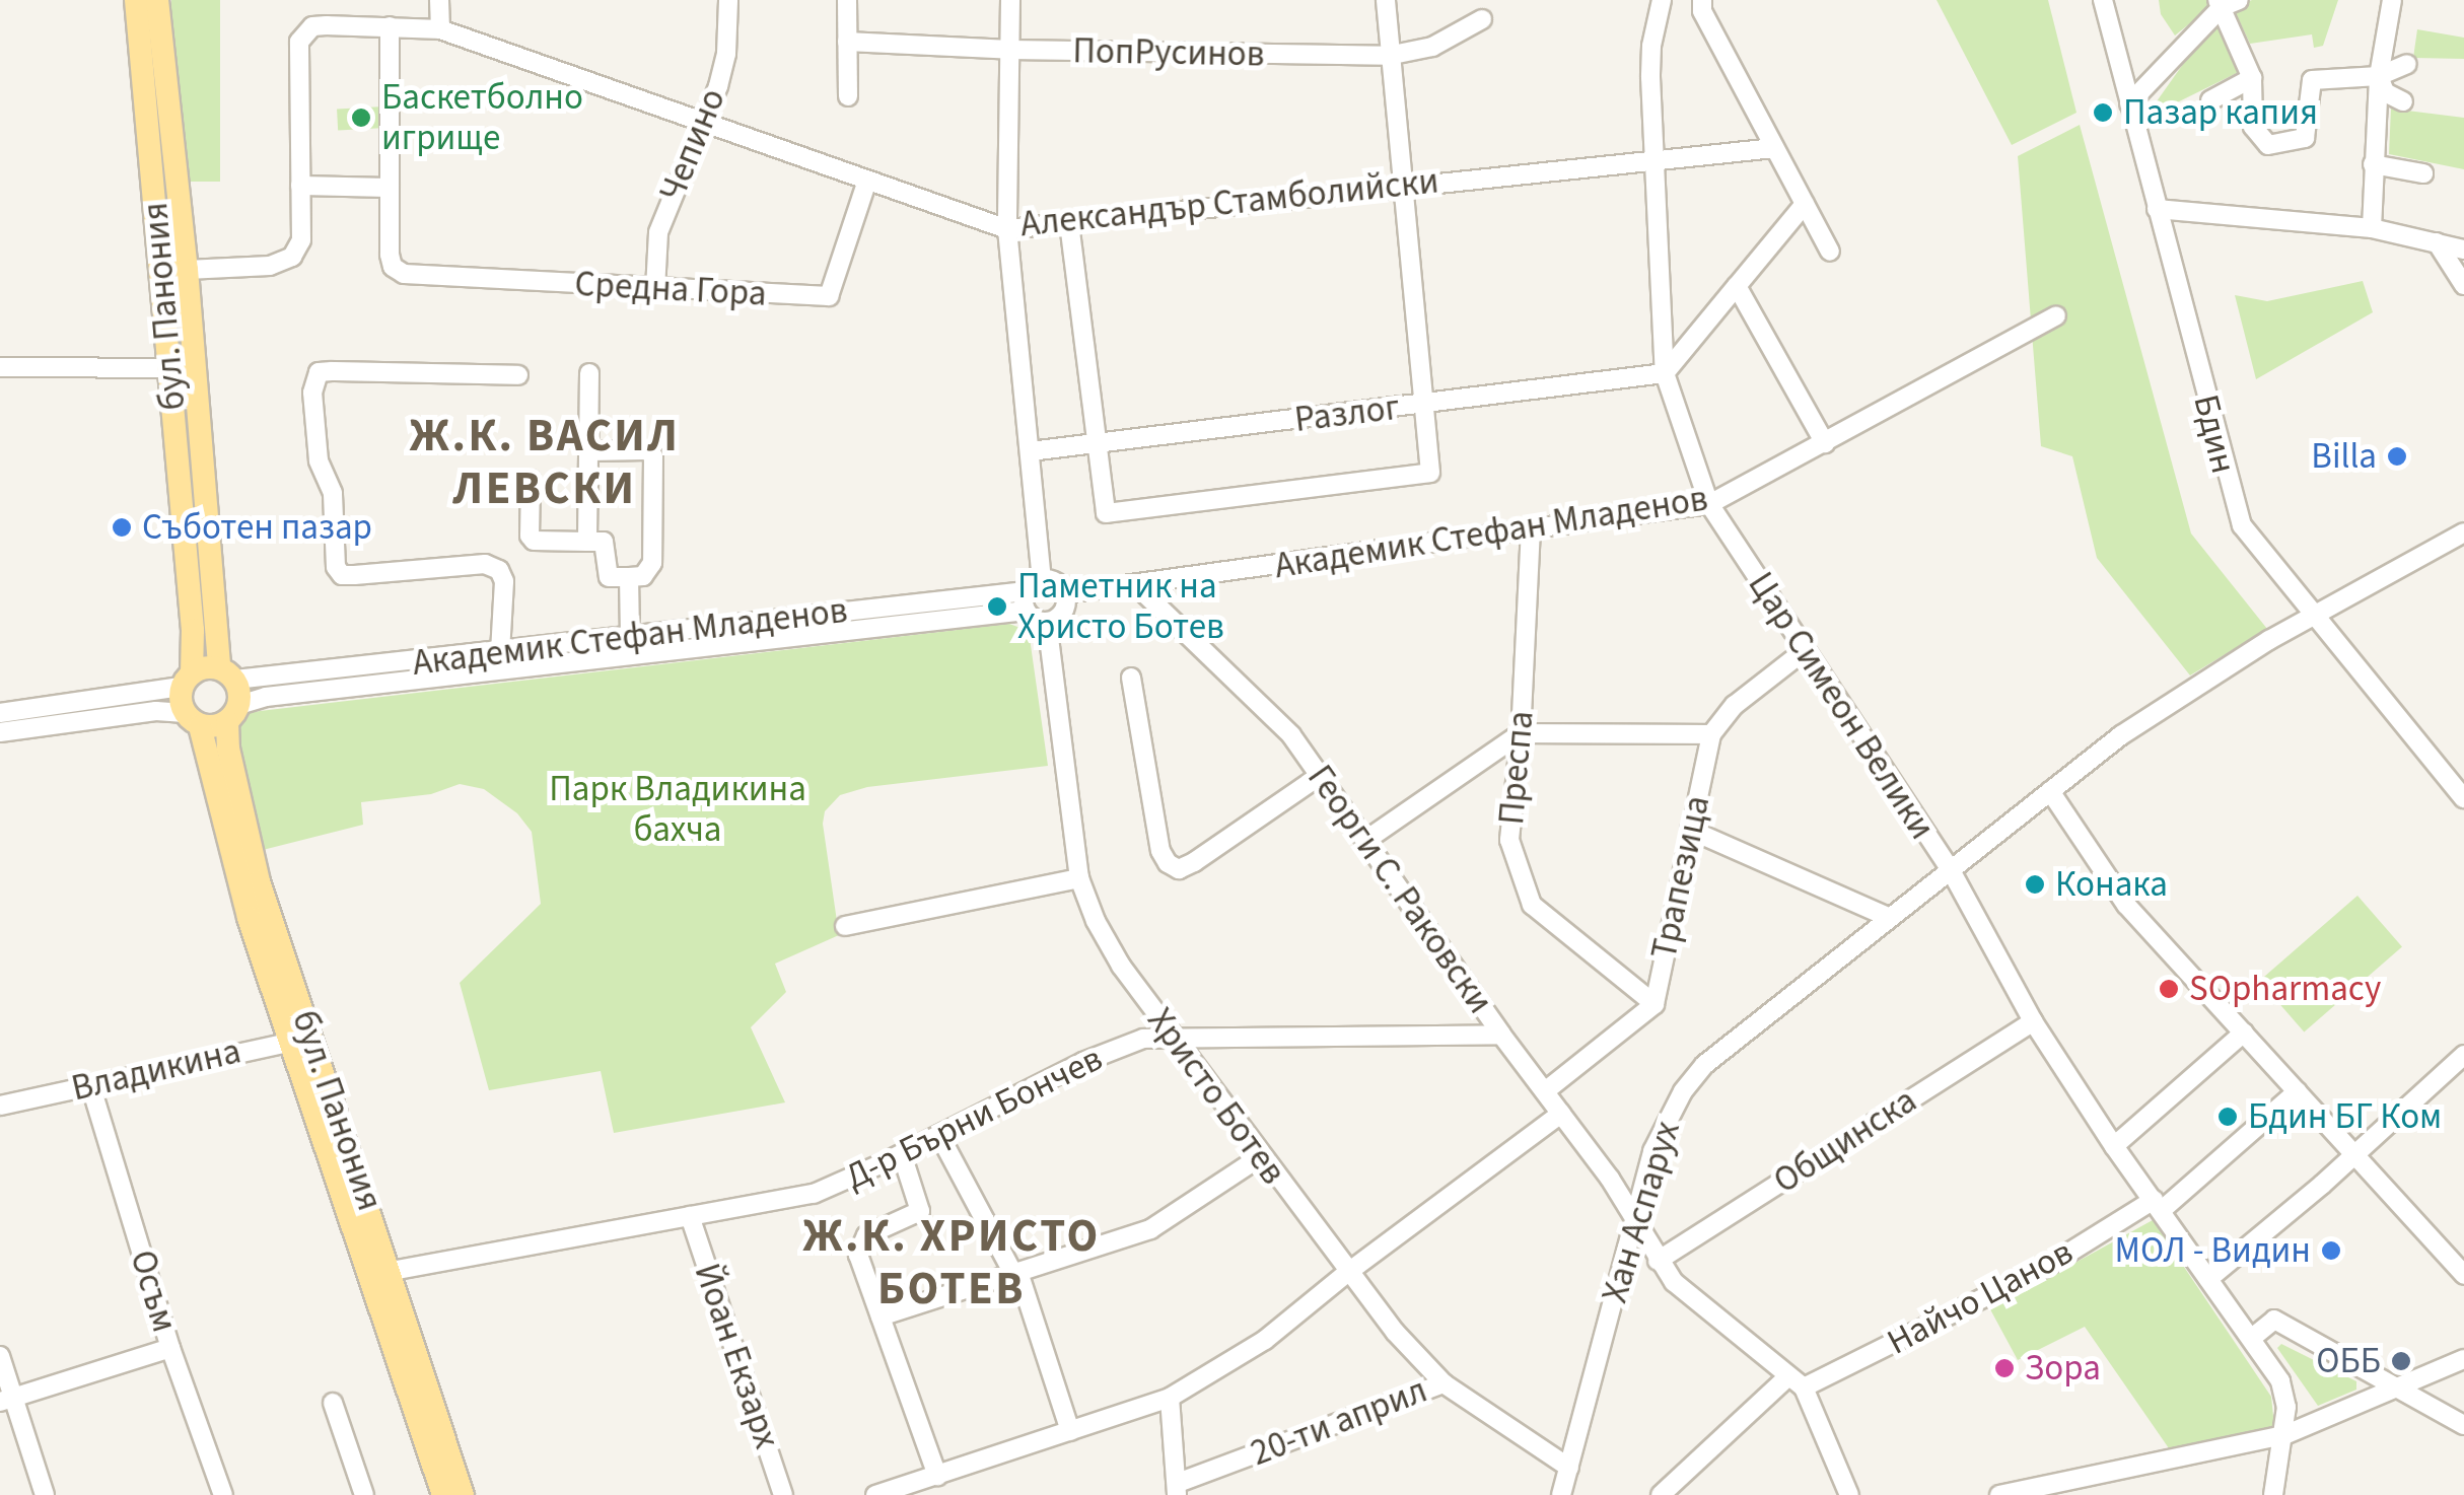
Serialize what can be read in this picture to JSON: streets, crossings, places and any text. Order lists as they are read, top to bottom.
{
  "streets": {
    "main road": ["бул. Панония"],
    "street": [
      "ПопРусинов",
      "Чепино",
      "Александър Стамболийски",
      "Средна Гора",
      "Разлог",
      "Бдин",
      "Академик Стефан Младенов",
      "Цар Симеон Велики",
      "Преспа",
      "Трапезица",
      "Георги С. Раковски",
      "Владикина",
      "Христо Ботев",
      "Д-р Бърни Бончев",
      "Общинска",
      "Хан Аспарух",
      "Осъм",
      "Найчо Цанов",
      "Йоан Екзарх",
      "20-ти април"
    ]
  },
  "crossings": [
    ["Чепино", "Александър Стамболийски"],
    ["Чепино", "Средна Гора"],
    ["Александър Стамболийски", "Средна Гора"],
    ["Александър Стамболийски", "бул. Панония"],
    ["Александър Стамболийски", "Цар Симеон Велики"],
    ["бул. Панония", "Академик Стефан Младенов"],
    ["бул. Панония", "Владикина"],
    ["бул. Панония", "Д-р Бърни Бончев"],
    ["Разлог", "Цар Симеон Велики"],
    ["Бдин", "Хан Аспарух"],
    ["Академик Стефан Младенов", "Цар Симеон Велики"],
    ["Академик Стефан Младенов", "Преспа"],
    ["Академик Стефан Младенов", "Георги С. Раковски"],
    ["Академик Стефан Младенов", "Христо Ботев"],
    ["Цар Симеон Велики", "Трапезица"],
    ["Цар Симеон Велики", "Общинска"],
    ["Цар Симеон Велики", "Хан Аспарух"],
    ["Цар Симеон Велики", "Найчо Цанов"],
    ["Преспа", "Трапезица"],
    ["Трапезица", "Георги С. Раковски"],
    ["Георги С. Раковски", "Д-р Бърни Бончев"],
    ["Георги С. Раковски", "Общинска"],
    ["Георги С. Раковски", "Хан Аспарух"],
    ["Георги С. Раковски", "Найчо Цанов"],
    ["Владикина", "Осъм"],
    ["Христо Ботев", "Д-р Бърни Бончев"],
    ["Христо Ботев", "Хан Аспарух"],
    ["Христо Ботев", "20-ти април"],
    ["Д-р Бърни Бончев", "Йоан Екзарх"]
  ],
  "districts": ["Ж.К. ВАСИЛ ЛЕВСКИ", "Ж.К. ХРИСТО БОТЕВ"],
  "parks": ["Парк Владикина бахча"],
  "places": [
    "Пазар капия",
    "Баскетболно игрище",
    "Billa",
    "Съботен пазар",
    "Паметник на Христо Ботев",
    "Конака",
    "SOpharmacy",
    "Бдин БГ Ком",
    "МОЛ - Видин",
    "ОББ",
    "Зора"
  ]
}
